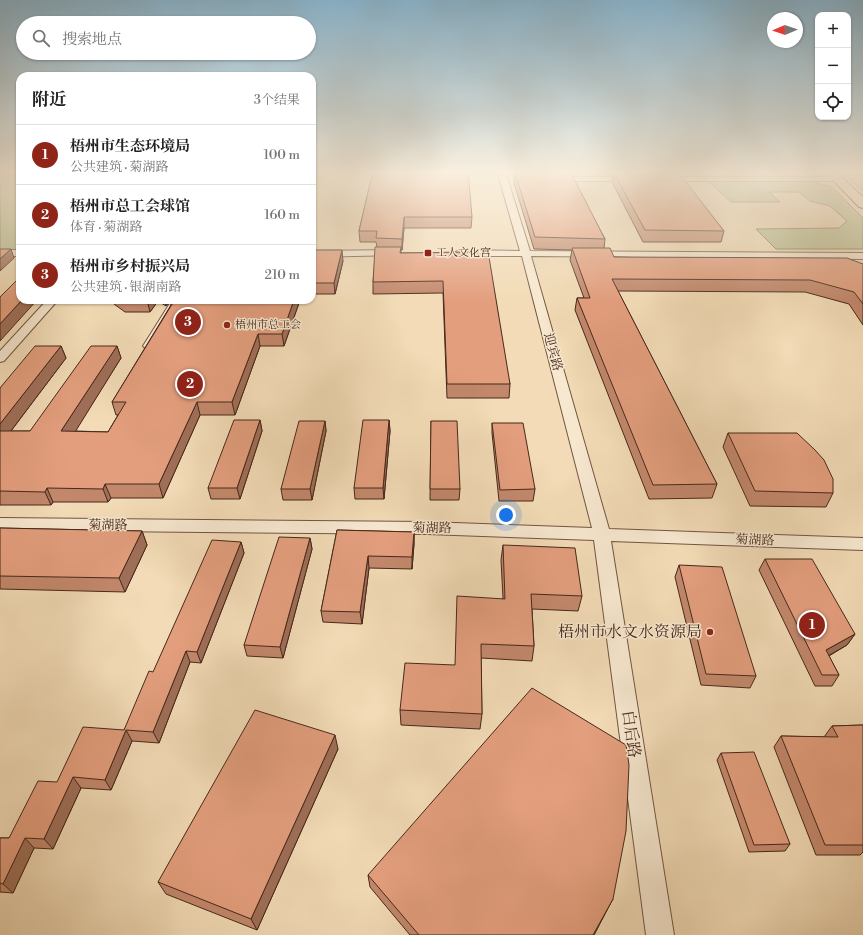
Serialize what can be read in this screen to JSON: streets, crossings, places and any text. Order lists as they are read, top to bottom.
{
  "streets": {
    "street": ["迎宾路", "菊湖路", "白后路"]
  },
  "crossings": [
    ["迎宾路", "菊湖路"],
    ["迎宾路", "白后路"],
    ["菊湖路", "白后路"]
  ],
  "places": {
    "transit": ["工人文化宫"],
    "other": ["梧州市总工会", "梧州市水文水资源局"]
  },
  "north": "left",
  "page": {
    "map_buttons": ["+", "−"],
    "search": "搜索地点",
    "heading": ["附近", "3个结果"],
    "list": [
      {
        "mark": "1",
        "name": "梧州市生态环境局",
        "note": "公共建筑 · 菊湖路",
        "value": "100 m"
      },
      {
        "mark": "2",
        "name": "梧州市总工会球馆",
        "note": "体育 · 菊湖路",
        "value": "160 m"
      },
      {
        "mark": "3",
        "name": "梧州市乡村振兴局",
        "note": "公共建筑 · 银湖南路",
        "value": "210 m"
      }
    ],
    "pins": ["3", "2", "1"]
  }
}
